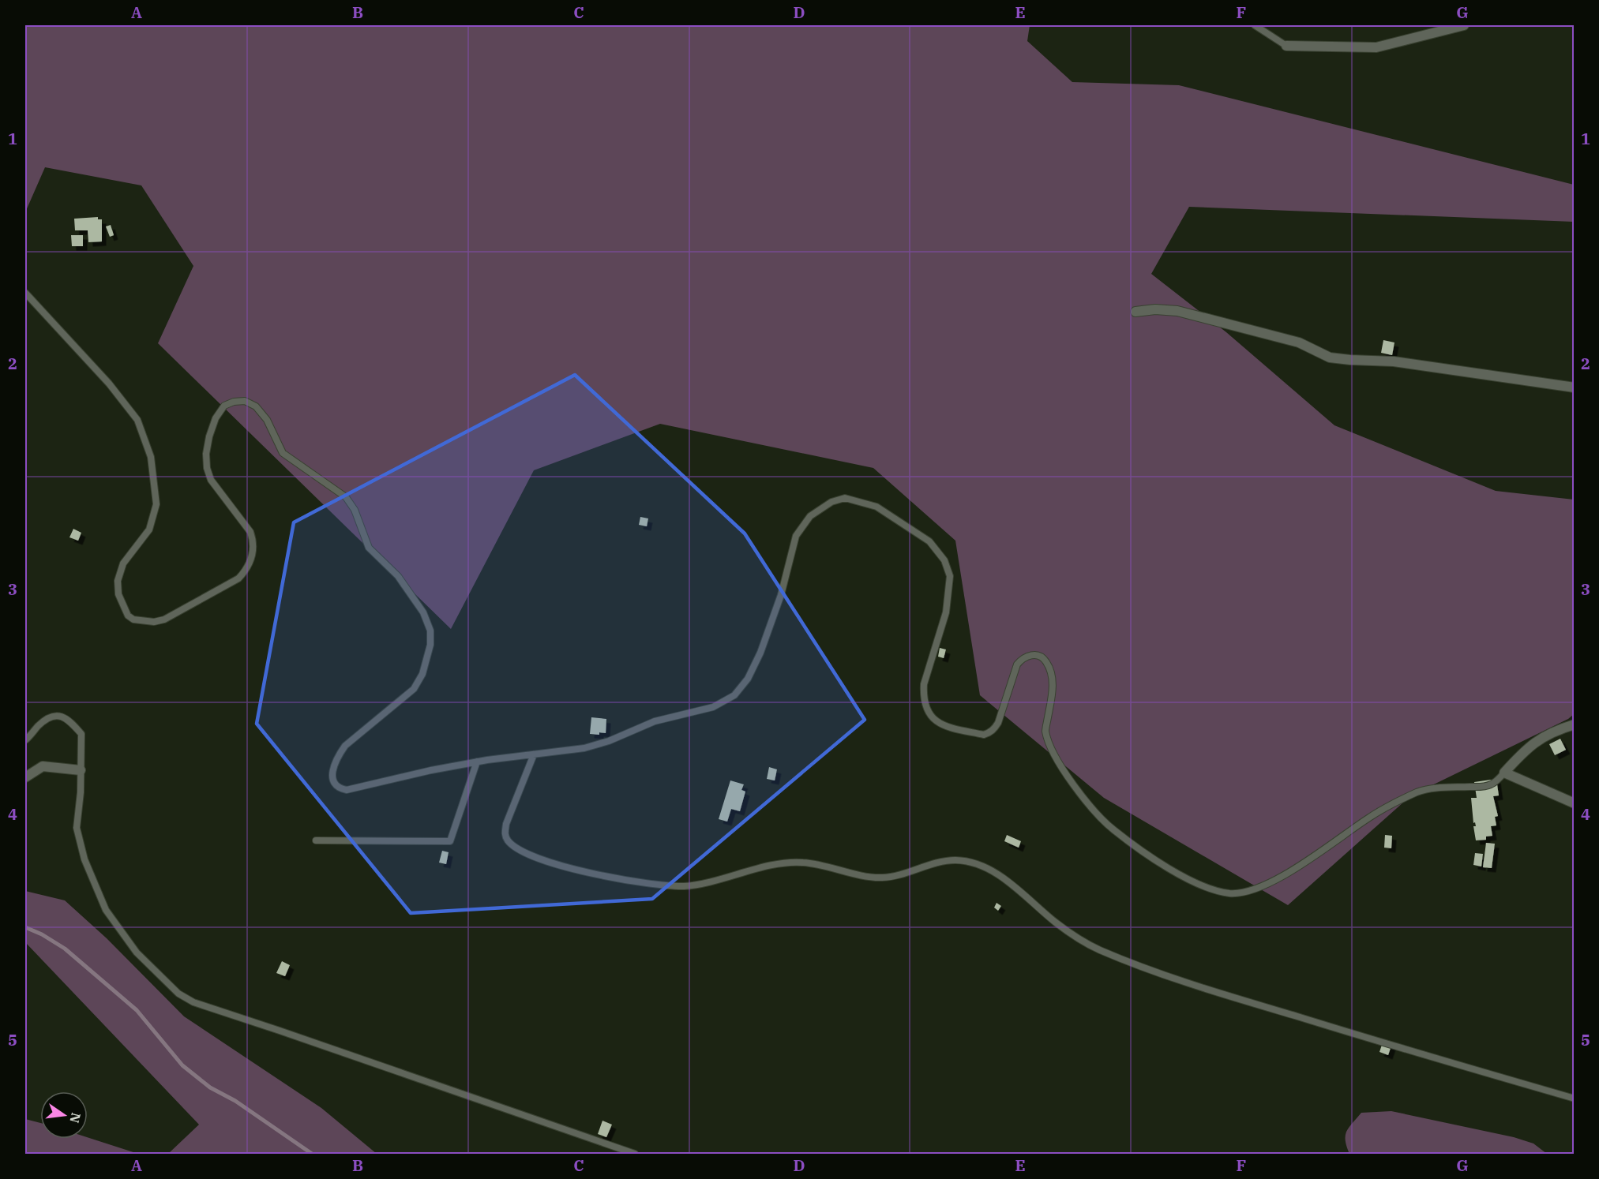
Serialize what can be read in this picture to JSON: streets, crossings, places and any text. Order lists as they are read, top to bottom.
{
  "north": "right",
  "grid": {
    "columns": [
      "A",
      "B",
      "C",
      "D",
      "E",
      "F",
      "G"
    ],
    "rows": [
      "1",
      "2",
      "3",
      "4",
      "5"
    ]
  }
}
